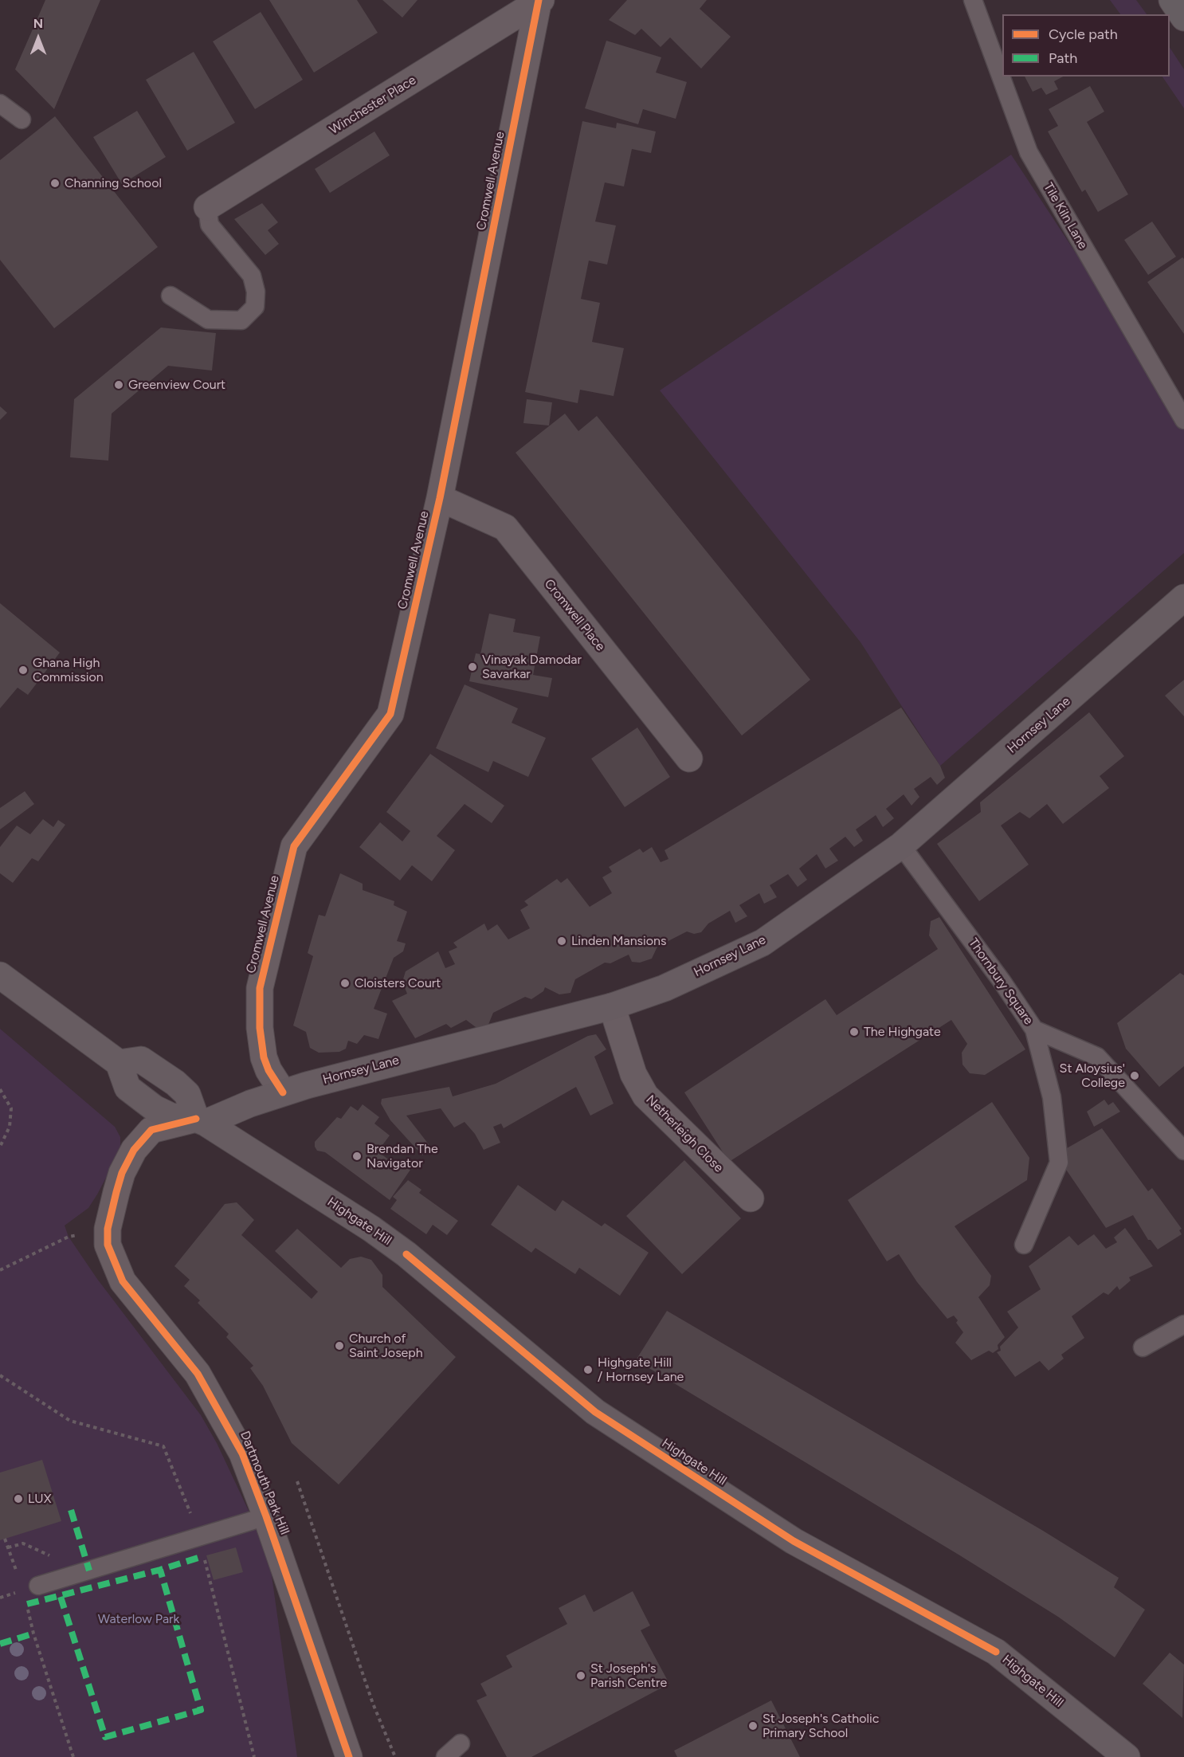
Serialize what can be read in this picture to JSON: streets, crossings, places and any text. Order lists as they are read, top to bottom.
{
  "streets": {
    "main road": ["Hornsey Lane", "Highgate Hill"],
    "street": [
      "Winchester Place",
      "Cromwell Avenue",
      "Cromwell Place",
      "Netherleigh Close",
      "Dartmouth Park Hill"
    ],
    "lane": ["Tile Kiln Lane", "Thornbury Square"]
  },
  "crossings": [
    ["Winchester Place", "Cromwell Avenue"],
    ["Cromwell Avenue", "Cromwell Place"],
    ["Cromwell Avenue", "Hornsey Lane"],
    ["Hornsey Lane", "Thornbury Square"],
    ["Hornsey Lane", "Netherleigh Close"],
    ["Hornsey Lane", "Highgate Hill"],
    ["Hornsey Lane", "Dartmouth Park Hill"],
    ["Highgate Hill", "Dartmouth Park Hill"]
  ],
  "parks": ["Waterlow Park"],
  "places": [
    "Channing School",
    "Greenview Court",
    "Vinayak Damodar Savarkar",
    "Ghana High Commission",
    "Linden Mansions",
    "Cloisters Court",
    "The Highgate",
    "St Aloysius' College",
    "Brendan The Navigator",
    "Church of Saint Joseph",
    "Highgate Hill / Hornsey Lane",
    "LUX",
    "St Joseph's Parish Centre",
    "St Joseph's Catholic Primary School"
  ],
  "legend": ["Cycle path", "Path"],
  "north": "top"
}
